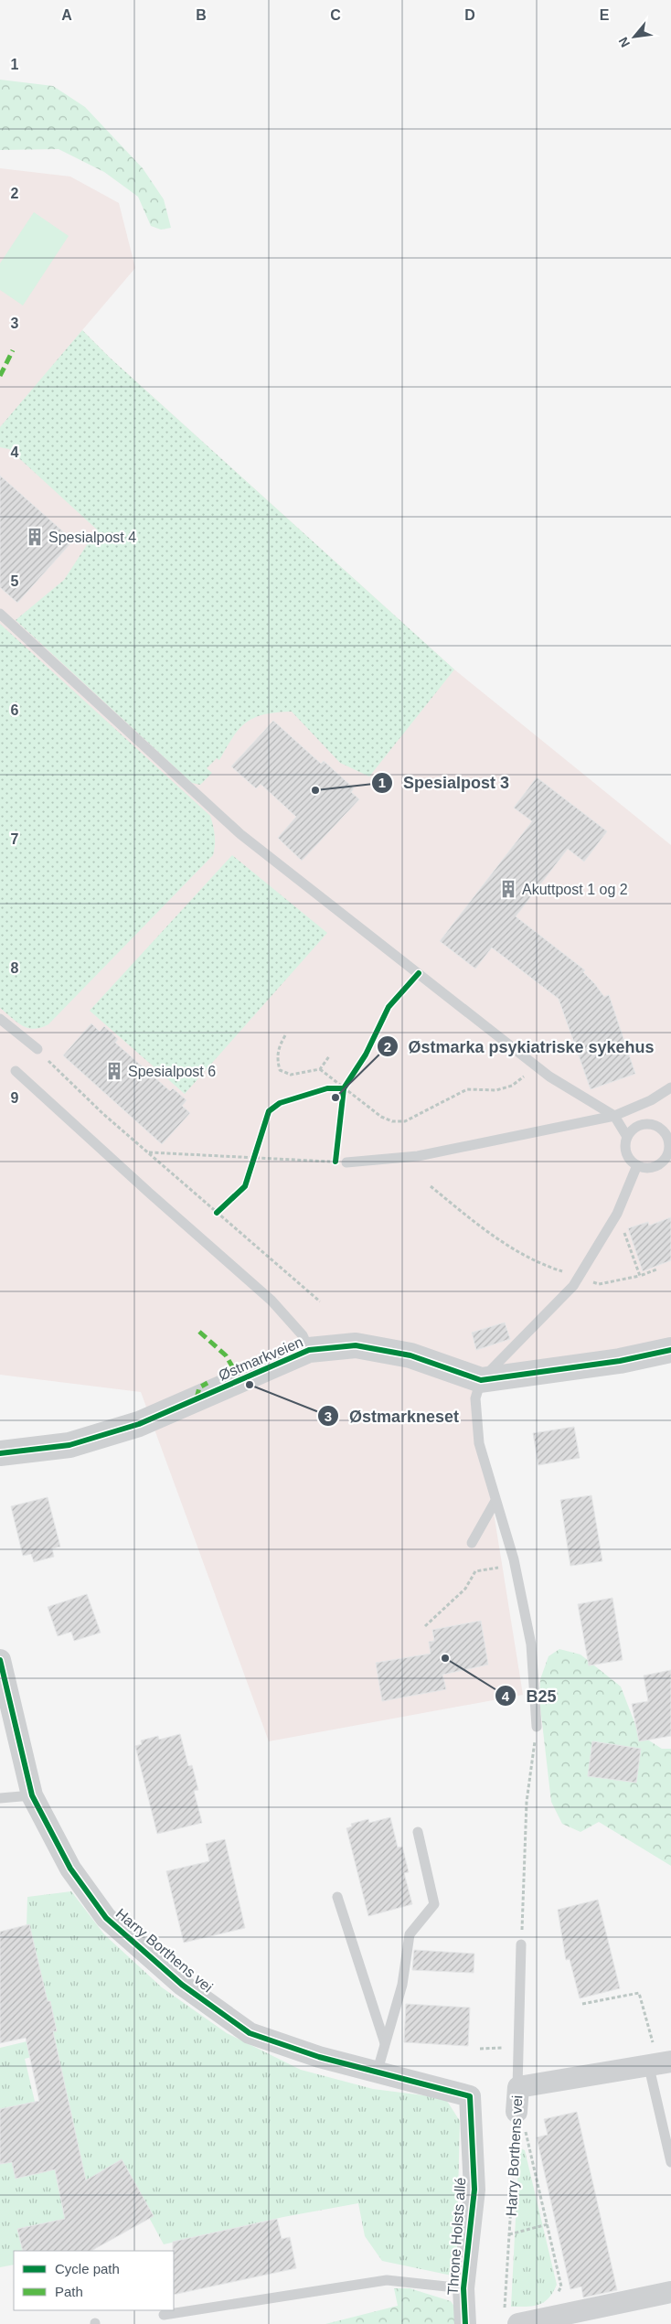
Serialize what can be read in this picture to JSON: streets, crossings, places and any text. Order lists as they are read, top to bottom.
{
  "streets": {
    "street": ["Østmarkveien", "Harry Borthens vei", "Throne Holsts allé"]
  },
  "crossings": [
    ["Harry Borthens vei", "Throne Holsts allé"]
  ],
  "places": {
    "building": ["Spesialpost 4", "Akuttpost 1 og 2", "Spesialpost 6"],
    "other": [
      "Spesialpost 3",
      "Østmarka psykiatriske sykehus",
      "Østmarkneset",
      "B25"
    ]
  },
  "legend": ["Cycle path", "Path"],
  "north": "bottom left",
  "grid": {
    "columns": [
      "A",
      "B",
      "C",
      "D",
      "E"
    ],
    "rows": [
      "1",
      "2",
      "3",
      "4",
      "5",
      "6",
      "7",
      "8",
      "9"
    ]
  }
}
